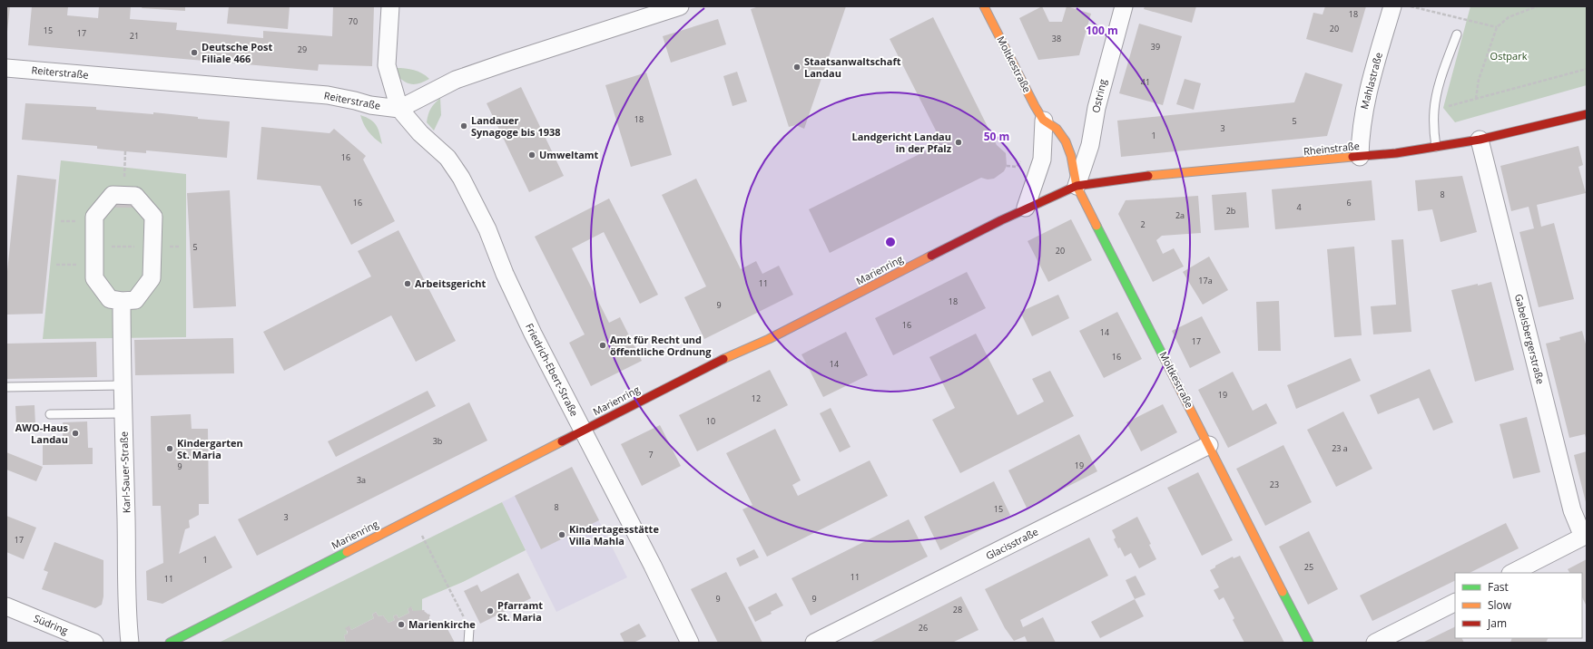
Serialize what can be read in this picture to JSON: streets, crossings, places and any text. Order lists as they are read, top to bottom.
{
  "streets": {
    "main road": ["Moltkestraße", "Rheinstraße", "Marienring"],
    "street": [
      "Reiterstraße",
      "Mahlastraße",
      "Ostring",
      "Gabelsbergerstraße",
      "Friedrich-Ebert-Straße",
      "Karl-Sauer-Straße",
      "Glacisstraße",
      "Südring"
    ]
  },
  "crossings": [
    ["Moltkestraße", "Ostring"],
    ["Moltkestraße", "Rheinstraße"],
    ["Moltkestraße", "Marienring"],
    ["Moltkestraße", "Glacisstraße"],
    ["Reiterstraße", "Friedrich-Ebert-Straße"],
    ["Mahlastraße", "Rheinstraße"],
    ["Ostring", "Rheinstraße"],
    ["Ostring", "Marienring"],
    ["Rheinstraße", "Marienring"],
    ["Rheinstraße", "Gabelsbergerstraße"],
    ["Marienring", "Friedrich-Ebert-Straße"]
  ],
  "parks": ["Ostpark"],
  "places": [
    "Deutsche Post Filiale 466",
    "Staatsanwaltschaft Landau",
    "Landauer Synagoge bis 1938",
    "Landgericht Landau in der Pfalz",
    "Umweltamt",
    "Arbeitsgericht",
    "Amt für Recht und öffentliche Ordnung",
    "AWO-Haus Landau",
    "Kindergarten St. Maria",
    "Kindertagesstätte Villa Mahla",
    "Pfarramt St. Maria",
    "Marienkirche"
  ],
  "house_numbers": [
    "18",
    "70",
    "20",
    "15",
    "17",
    "21",
    "38",
    "39",
    "29",
    "41",
    "18",
    "5",
    "3",
    "1",
    "16",
    "8",
    "16",
    "6",
    "4",
    "2b",
    "2a",
    "2",
    "5",
    "20",
    "17a",
    "11",
    "18",
    "9",
    "16",
    "14",
    "17",
    "16",
    "14",
    "19",
    "12",
    "10",
    "3b",
    "23 a",
    "7",
    "19",
    "9",
    "3a",
    "23",
    "8",
    "15",
    "3",
    "17",
    "1",
    "25",
    "11",
    "11",
    "9",
    "9",
    "28",
    "26"
  ],
  "legend": ["Fast", "Slow", "Jam"],
  "rings": ["100 m", "50 m"]
}
